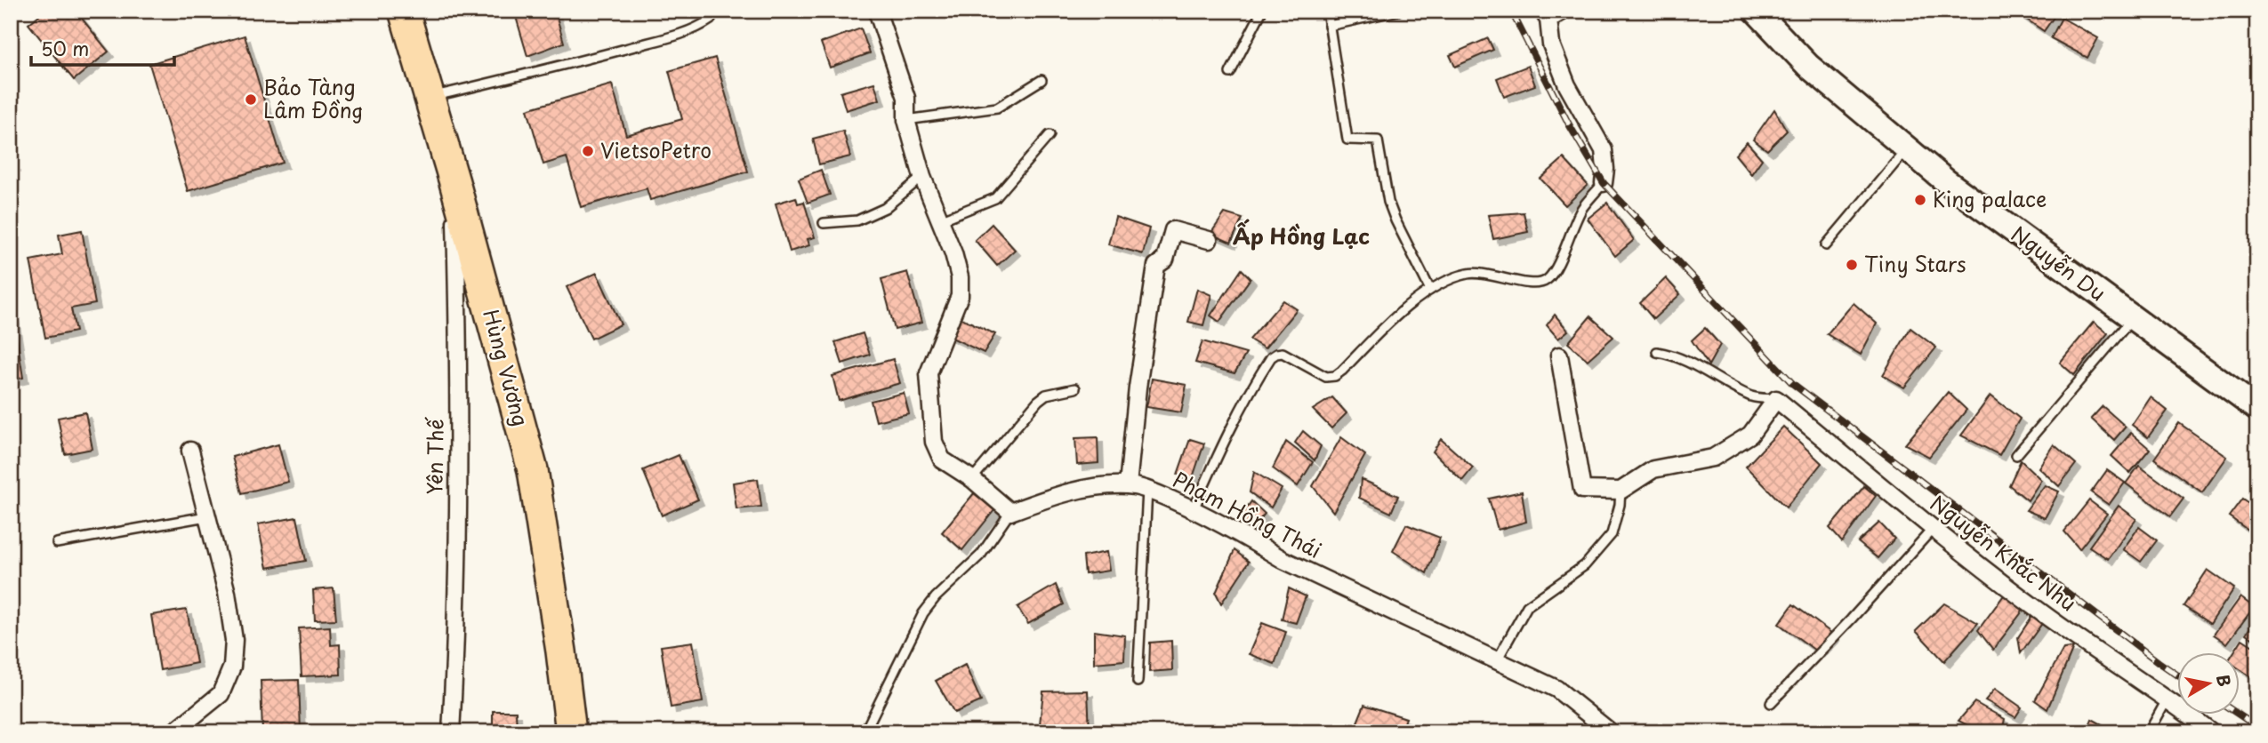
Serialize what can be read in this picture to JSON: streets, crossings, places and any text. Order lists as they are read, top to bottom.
{
  "streets": {
    "highway": ["Hùng Vương"],
    "street": [
      "Nguyễn Du",
      "Yên Thế",
      "Phạm Hồng Thái",
      "Nguyễn Khắc Nhu"
    ]
  },
  "crossings": [
    ["Hùng Vương", "Yên Thế"]
  ],
  "districts": ["Ấp Hồng Lạc"],
  "places": [
    "Bảo Tàng Lâm Đồng",
    "VietsoPetro",
    "King palace",
    "Tiny Stars"
  ],
  "scale_bar": "50 m",
  "north": "right"
}
